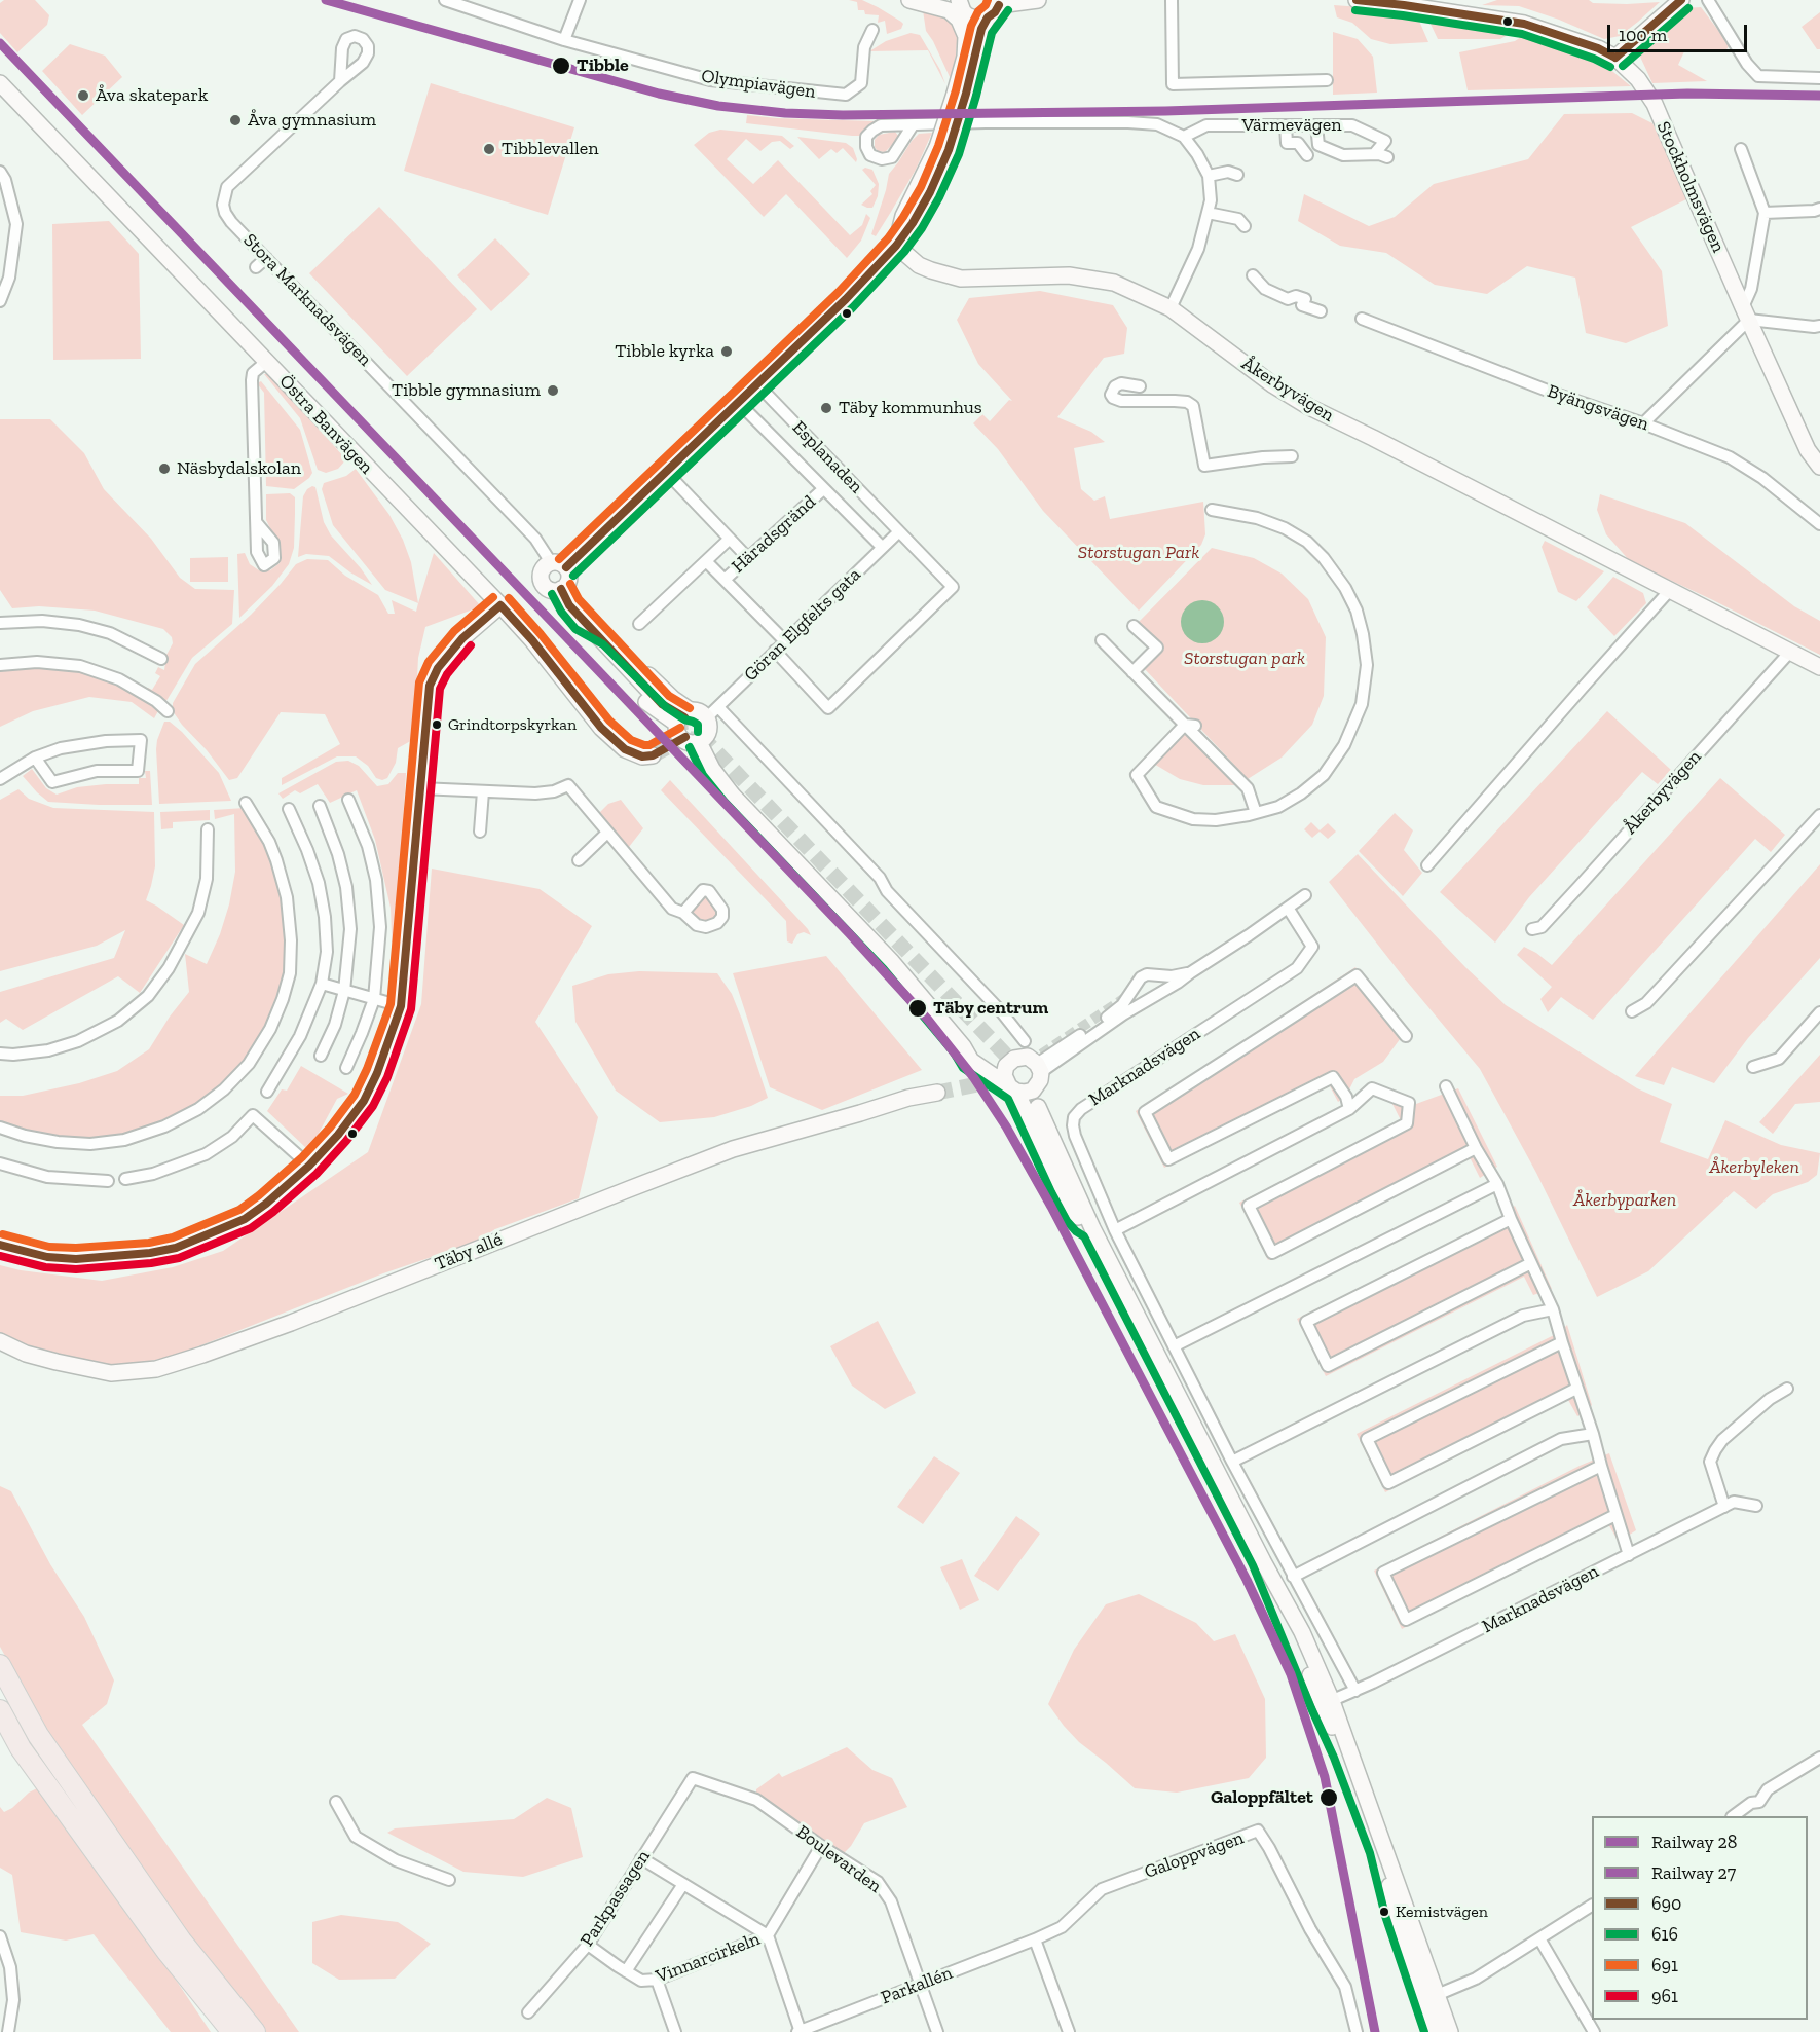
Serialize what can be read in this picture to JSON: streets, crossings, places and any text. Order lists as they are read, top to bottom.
{
  "streets": {
    "street": [
      "Olympiavägen",
      "Värmevägen",
      "Stockholmsvägen",
      "Stora Marknadsvägen",
      "Åkerbyvägen",
      "Byängsvägen",
      "Östra Banvägen",
      "Esplanaden",
      "Häradsgränd",
      "Göran Elgfelts gata",
      "Marknadsvägen",
      "Täby allé",
      "Galoppvägen",
      "Boulevarden",
      "Parkpassagen",
      "Vinnarcirkeln",
      "Parkallén"
    ]
  },
  "crossings": [
    ["Esplanaden", "Häradsgränd"],
    ["Esplanaden", "Göran Elgfelts gata"],
    ["Galoppvägen", "Parkallén"],
    ["Boulevarden", "Parkpassagen"],
    ["Boulevarden", "Parkallén"],
    ["Parkpassagen", "Vinnarcirkeln"]
  ],
  "parks": [
    "Storstugan Park",
    "Storstugan park",
    "Åkerbyleken",
    "Åkerbyparken"
  ],
  "places": [
    "Tibble",
    "Åva skatepark",
    "Åva gymnasium",
    "Tibblevallen",
    "Tibble kyrka",
    "Tibble gymnasium",
    "Täby kommunhus",
    "Näsbydalskolan",
    "Grindtorpskyrkan",
    "Täby centrum",
    "Galoppfältet",
    "Kemistvägen"
  ],
  "lines": [
    "rail line 27",
    "transit line 690",
    "transit line 691",
    "transit line 616",
    "rail line 28",
    "transit line 961"
  ],
  "legend": [
    "Railway 28",
    "Railway 27",
    "690",
    "616",
    "691",
    "961"
  ],
  "scale_bar": "100 m"
}
